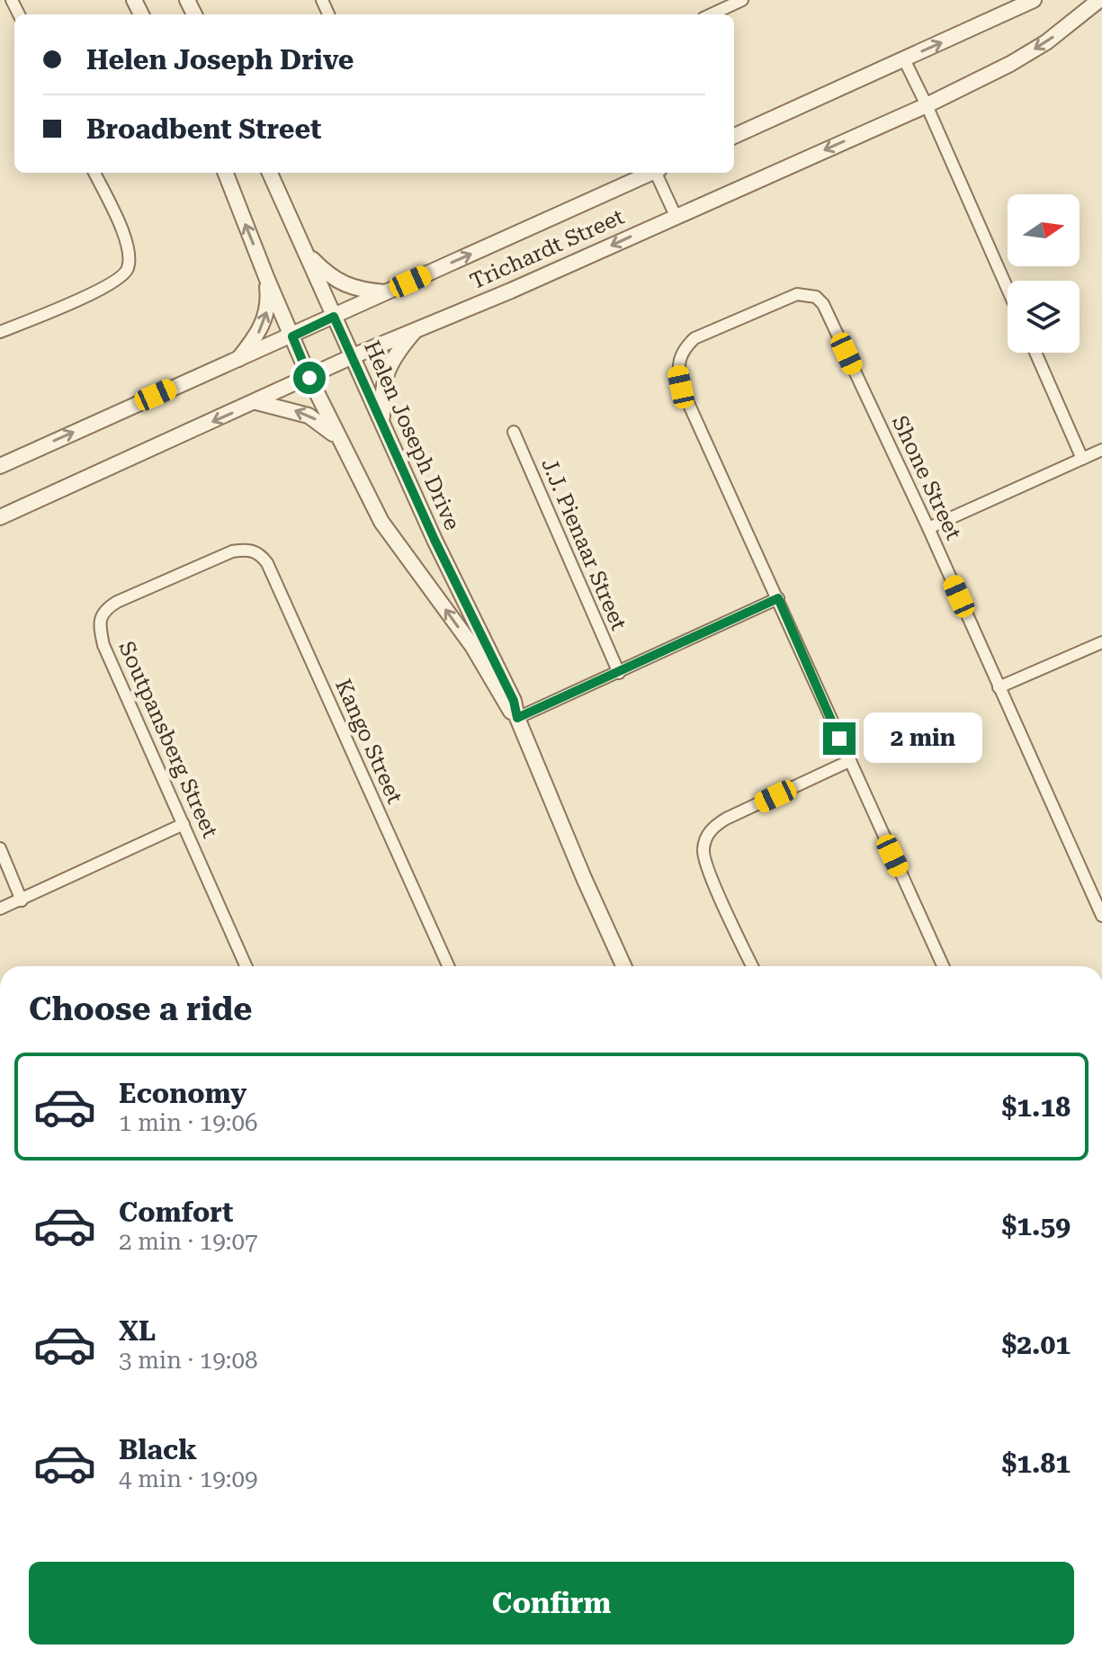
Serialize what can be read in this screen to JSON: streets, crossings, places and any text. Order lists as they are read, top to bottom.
{
  "streets": {
    "street": [
      "Trichardt Street",
      "Helen Joseph Drive",
      "Shone Street",
      "J.J. Pienaar Street",
      "Soutpansberg Street",
      "Kango Street"
    ]
  },
  "crossings": [
    ["Trichardt Street", "Helen Joseph Drive"],
    ["Soutpansberg Street", "Kango Street"]
  ],
  "north": "right",
  "page": {
    "banner": ["Helen Joseph Drive", "Broadbent Street"],
    "bubble": "2 min",
    "heading": "Choose a ride",
    "list": [
      {
        "name": "Economy",
        "note": "1 min · 19:06",
        "value": "$1.18"
      },
      {
        "name": "Comfort",
        "note": "2 min · 19:07",
        "value": "$1.59"
      },
      {
        "name": "XL",
        "note": "3 min · 19:08",
        "value": "$2.01"
      },
      {
        "name": "Black",
        "note": "4 min · 19:09",
        "value": "$1.81"
      }
    ],
    "buttons": "Confirm"
  }
}
